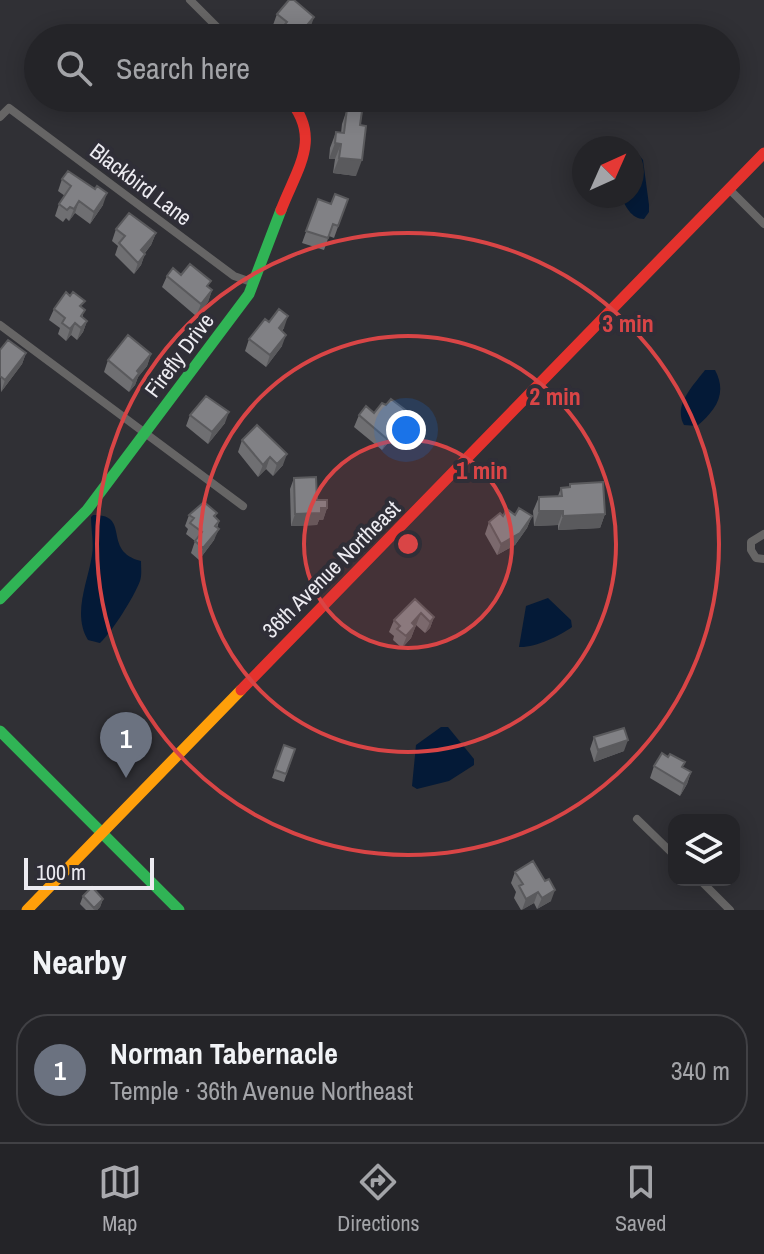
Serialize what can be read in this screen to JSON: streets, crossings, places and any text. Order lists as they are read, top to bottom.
{
  "streets": {
    "street": ["Blackbird Lane", "Firefly Drive", "36th Avenue Northeast"]
  },
  "crossings": [
    ["Blackbird Lane", "Firefly Drive"]
  ],
  "scale_bar": "100 m",
  "north": "top right",
  "page": {
    "search": "Search here",
    "pins": "1",
    "scale": "100 m",
    "heading": "Nearby",
    "list": [
      {
        "mark": "1",
        "name": "Norman Tabernacle",
        "note": "Temple · 36th Avenue Northeast",
        "value": "340 m"
      }
    ],
    "nav": ["Map", "Directions", "Saved"]
  },
  "rings": ["3 min", "2 min", "1 min"]
}
